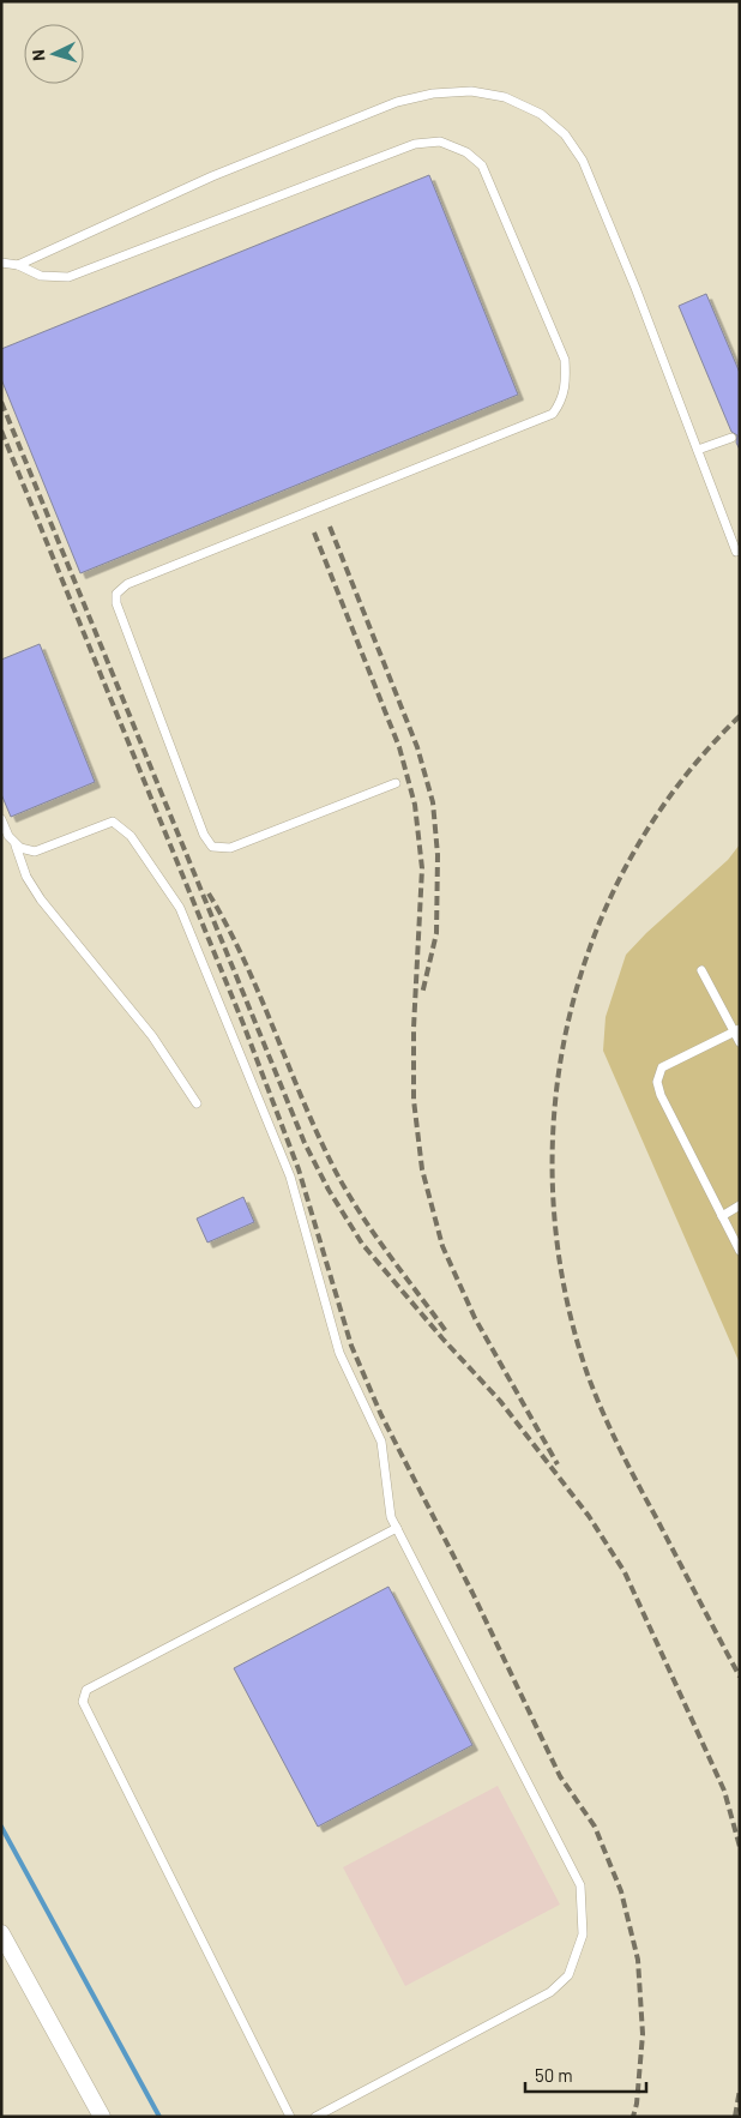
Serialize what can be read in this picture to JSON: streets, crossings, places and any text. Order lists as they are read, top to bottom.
{
  "scale_bar": "50 m",
  "north": "left"
}
